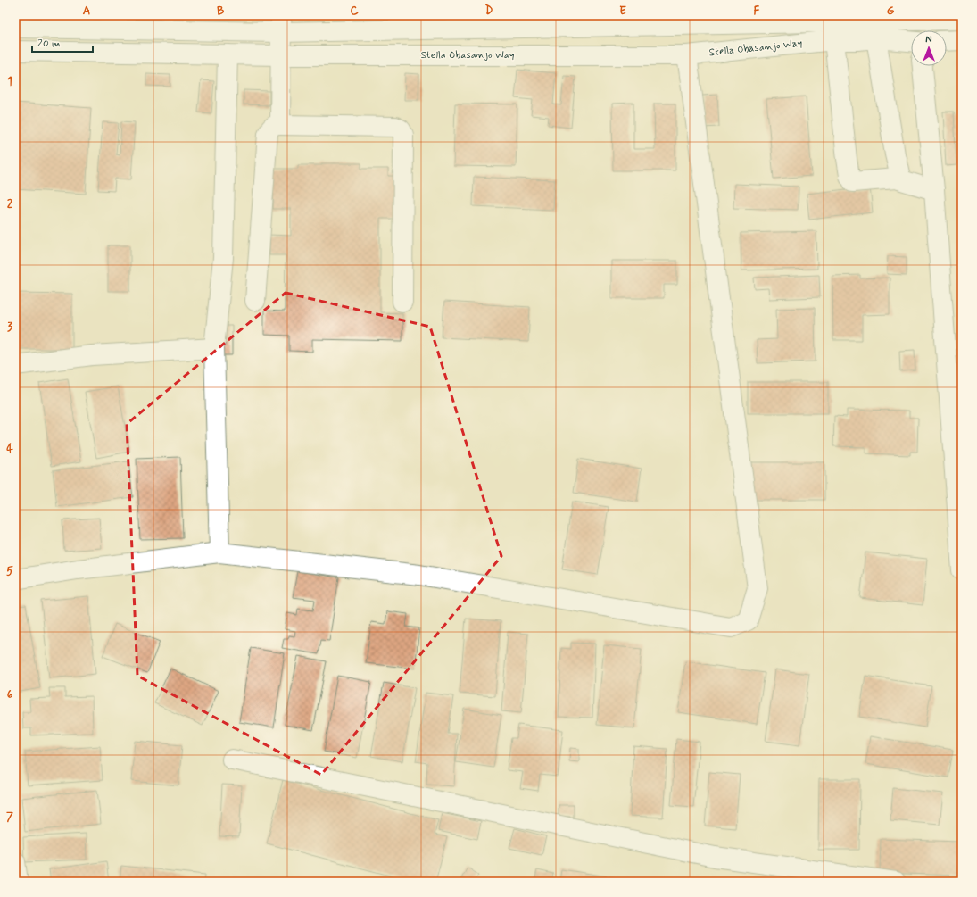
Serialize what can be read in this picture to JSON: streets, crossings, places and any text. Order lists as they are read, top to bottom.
{
  "streets": {
    "street": ["Stella Obasanjo Way"]
  },
  "scale_bar": "20 m",
  "north": "top",
  "grid": {
    "columns": [
      "A",
      "B",
      "C",
      "D",
      "E",
      "F",
      "G"
    ],
    "rows": [
      "1",
      "2",
      "3",
      "4",
      "5",
      "6",
      "7"
    ]
  }
}
